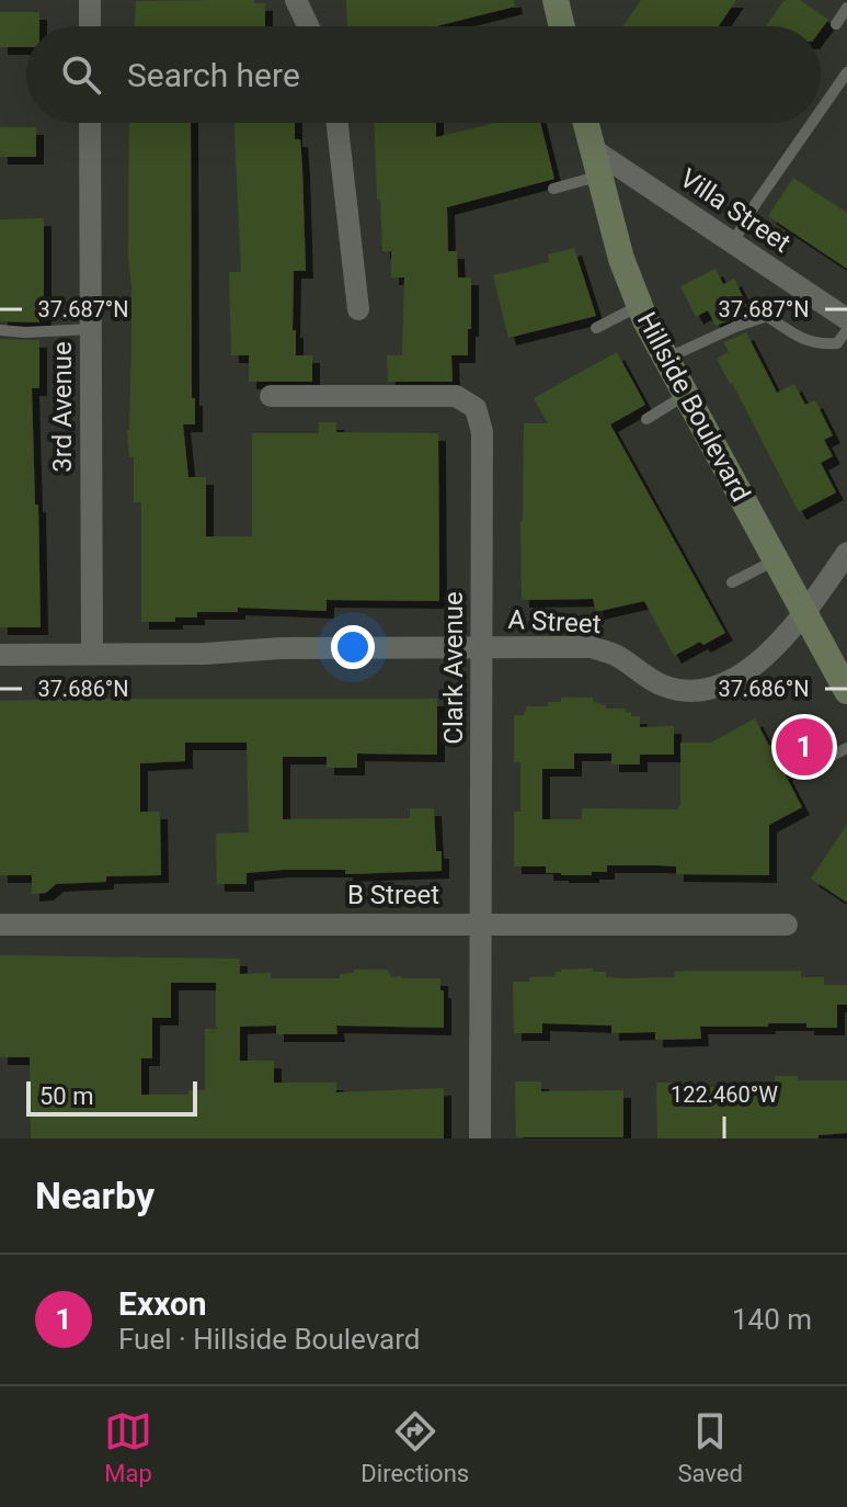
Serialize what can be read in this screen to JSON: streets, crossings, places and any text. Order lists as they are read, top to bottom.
{
  "streets": {
    "main road": ["Hillside Boulevard"],
    "street": [
      "Villa Street",
      "3rd Avenue",
      "A Street",
      "Clark Avenue",
      "B Street"
    ]
  },
  "crossings": [
    ["Villa Street", "Hillside Boulevard"],
    ["3rd Avenue", "A Street"],
    ["Hillside Boulevard", "A Street"],
    ["A Street", "Clark Avenue"],
    ["Clark Avenue", "B Street"]
  ],
  "scale_bar": "50 m",
  "page": {
    "search": "Search here",
    "pins": "1",
    "scale": "50 m",
    "heading": "Nearby",
    "list": [
      {
        "mark": "1",
        "name": "Exxon",
        "note": "Fuel · Hillside Boulevard",
        "value": "140 m"
      }
    ],
    "nav": ["Map", "Directions", "Saved"]
  },
  "coordinates": ["37.687°N", "37.686°N", "122.460°W"]
}
